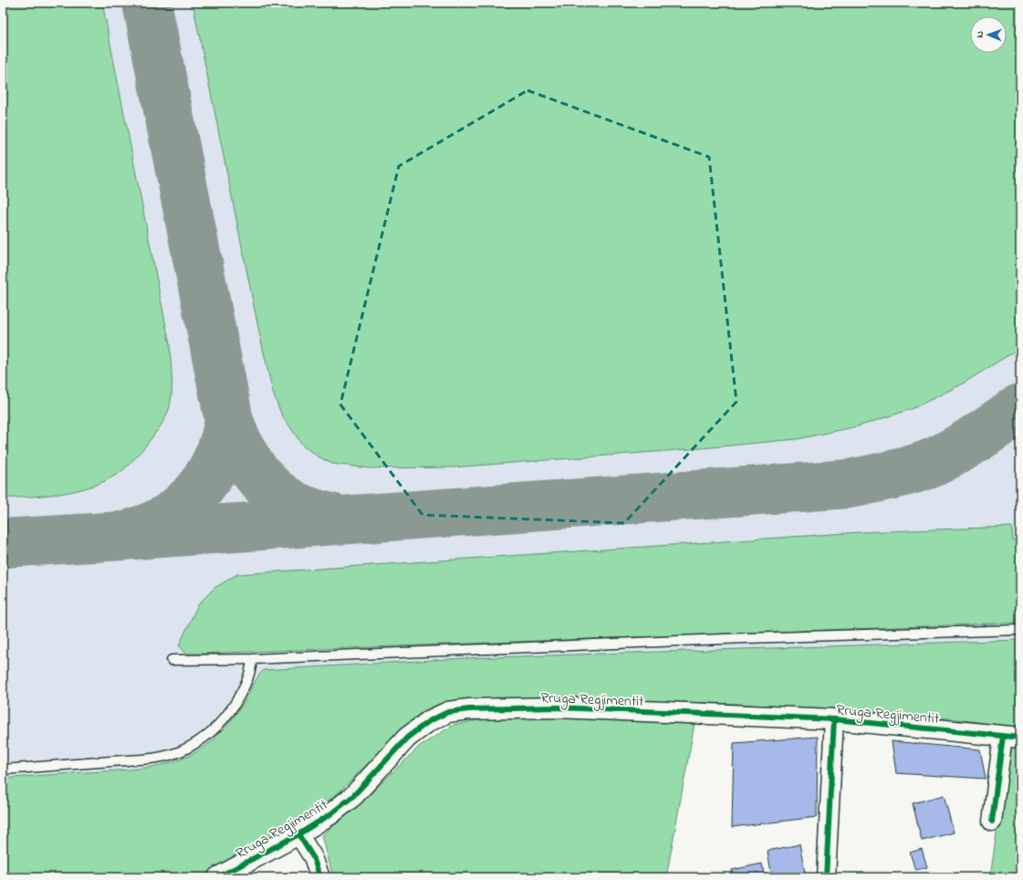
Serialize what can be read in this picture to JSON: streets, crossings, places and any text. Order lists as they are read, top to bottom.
{
  "streets": {
    "street": ["Rruga Regjimentit"]
  },
  "north": "left"
}
